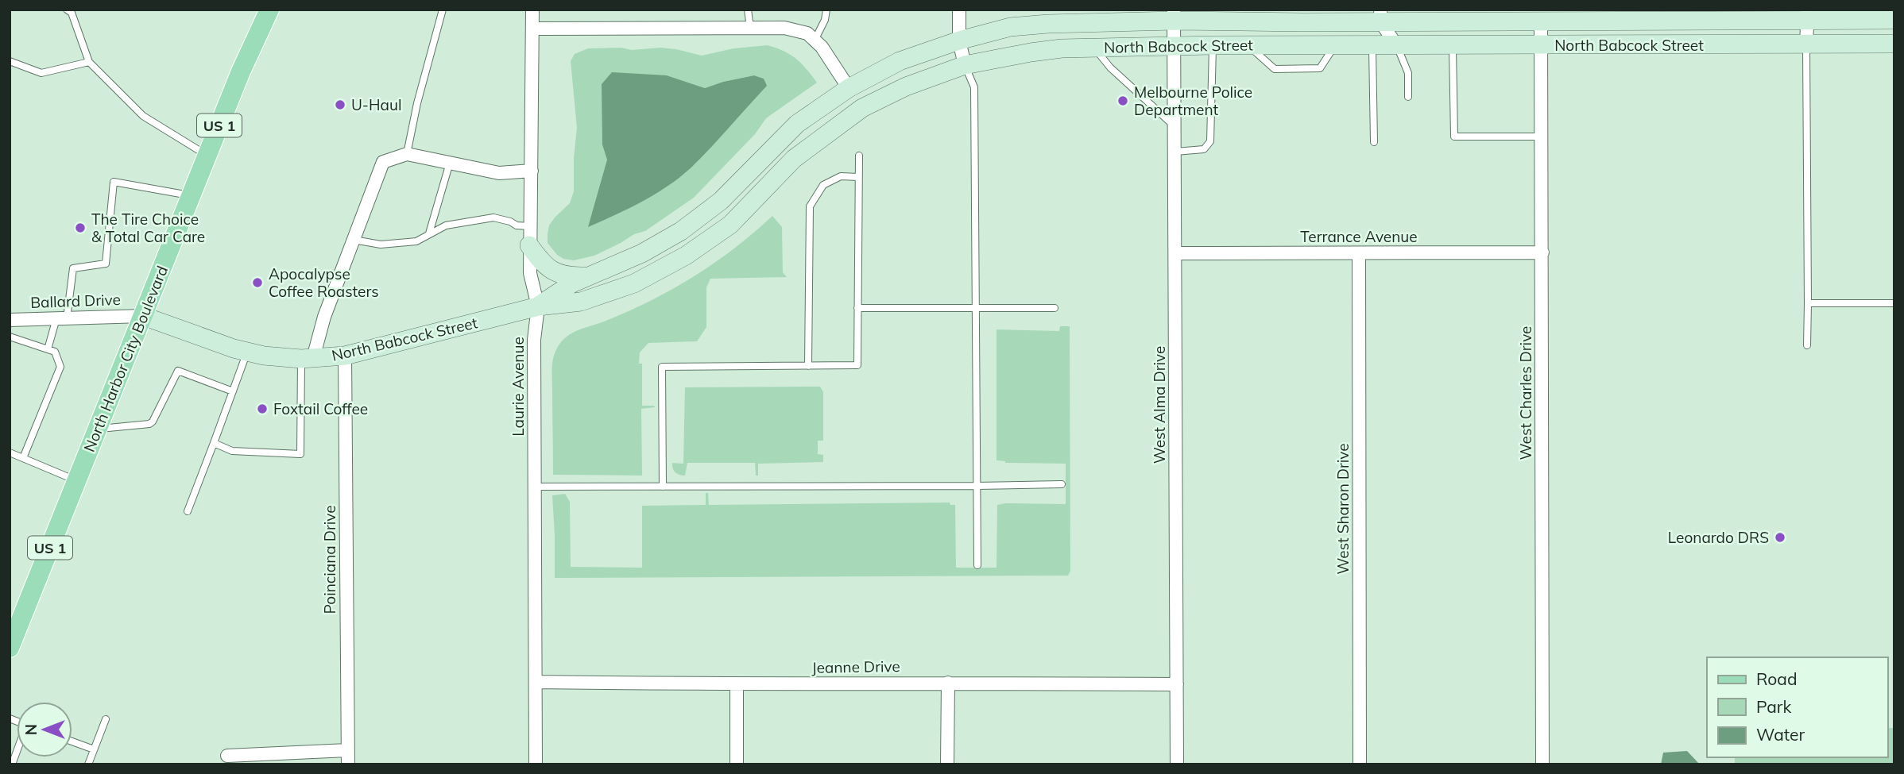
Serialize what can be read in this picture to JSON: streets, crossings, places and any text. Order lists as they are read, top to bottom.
{
  "streets": {
    "main road": ["North Babcock Street", "US 1", "North Harbor City Boulevard"],
    "street": [
      "Terrance Avenue",
      "Ballard Drive",
      "Laurie Avenue",
      "West Charles Drive",
      "West Alma Drive",
      "West Sharon Drive",
      "Poinciana Drive",
      "Jeanne Drive"
    ]
  },
  "crossings": [
    ["North Babcock Street", "Ballard Drive"],
    ["North Babcock Street", "North Harbor City Boulevard"],
    ["North Babcock Street", "Laurie Avenue"],
    ["North Babcock Street", "West Charles Drive"],
    ["North Babcock Street", "West Alma Drive"],
    ["North Babcock Street", "Poinciana Drive"],
    ["Terrance Avenue", "West Charles Drive"],
    ["Terrance Avenue", "West Alma Drive"],
    ["Terrance Avenue", "West Sharon Drive"],
    ["Ballard Drive", "North Harbor City Boulevard"],
    ["Laurie Avenue", "Jeanne Drive"],
    ["West Alma Drive", "Jeanne Drive"]
  ],
  "places": [
    "Melbourne Police Department",
    "U-Haul",
    "The Tire Choice & Total Car Care",
    "Apocalypse Coffee Roasters",
    "Foxtail Coffee",
    "Leonardo DRS"
  ],
  "legend": ["Road", "Park", "Water"],
  "north": "left"
}
